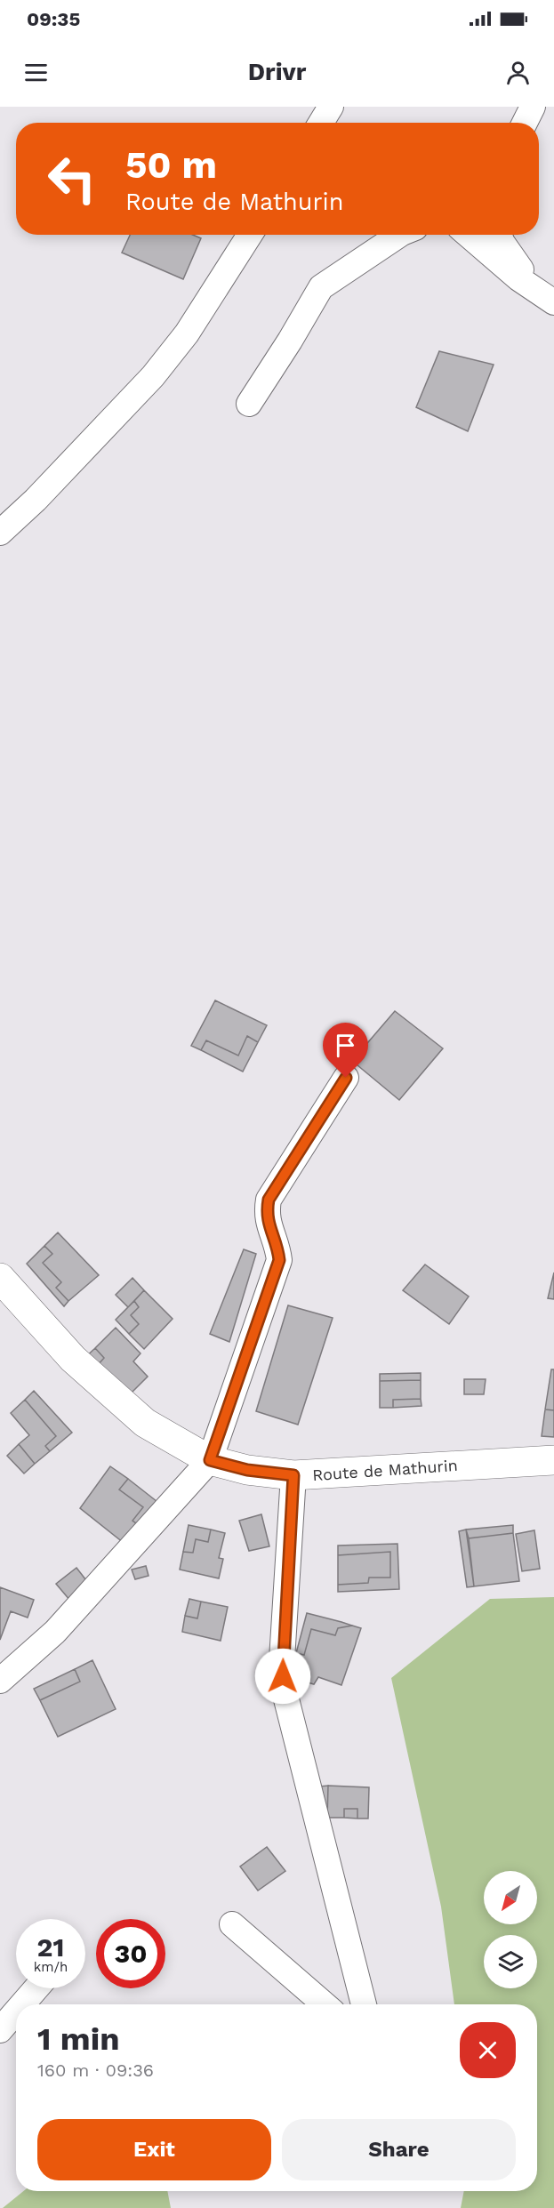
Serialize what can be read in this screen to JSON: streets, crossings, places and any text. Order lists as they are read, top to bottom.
{
  "streets": {
    "street": ["Route de Mathurin"]
  },
  "north": "bottom left",
  "page": {
    "status": "09:35",
    "header": "Drivr",
    "turn": ["50 m", "Route de Mathurin"],
    "speed": "21 km/h",
    "limit": "30",
    "heading": ["1 min", "160 m · 09:36"],
    "buttons": ["Exit", "Share"]
  }
}
